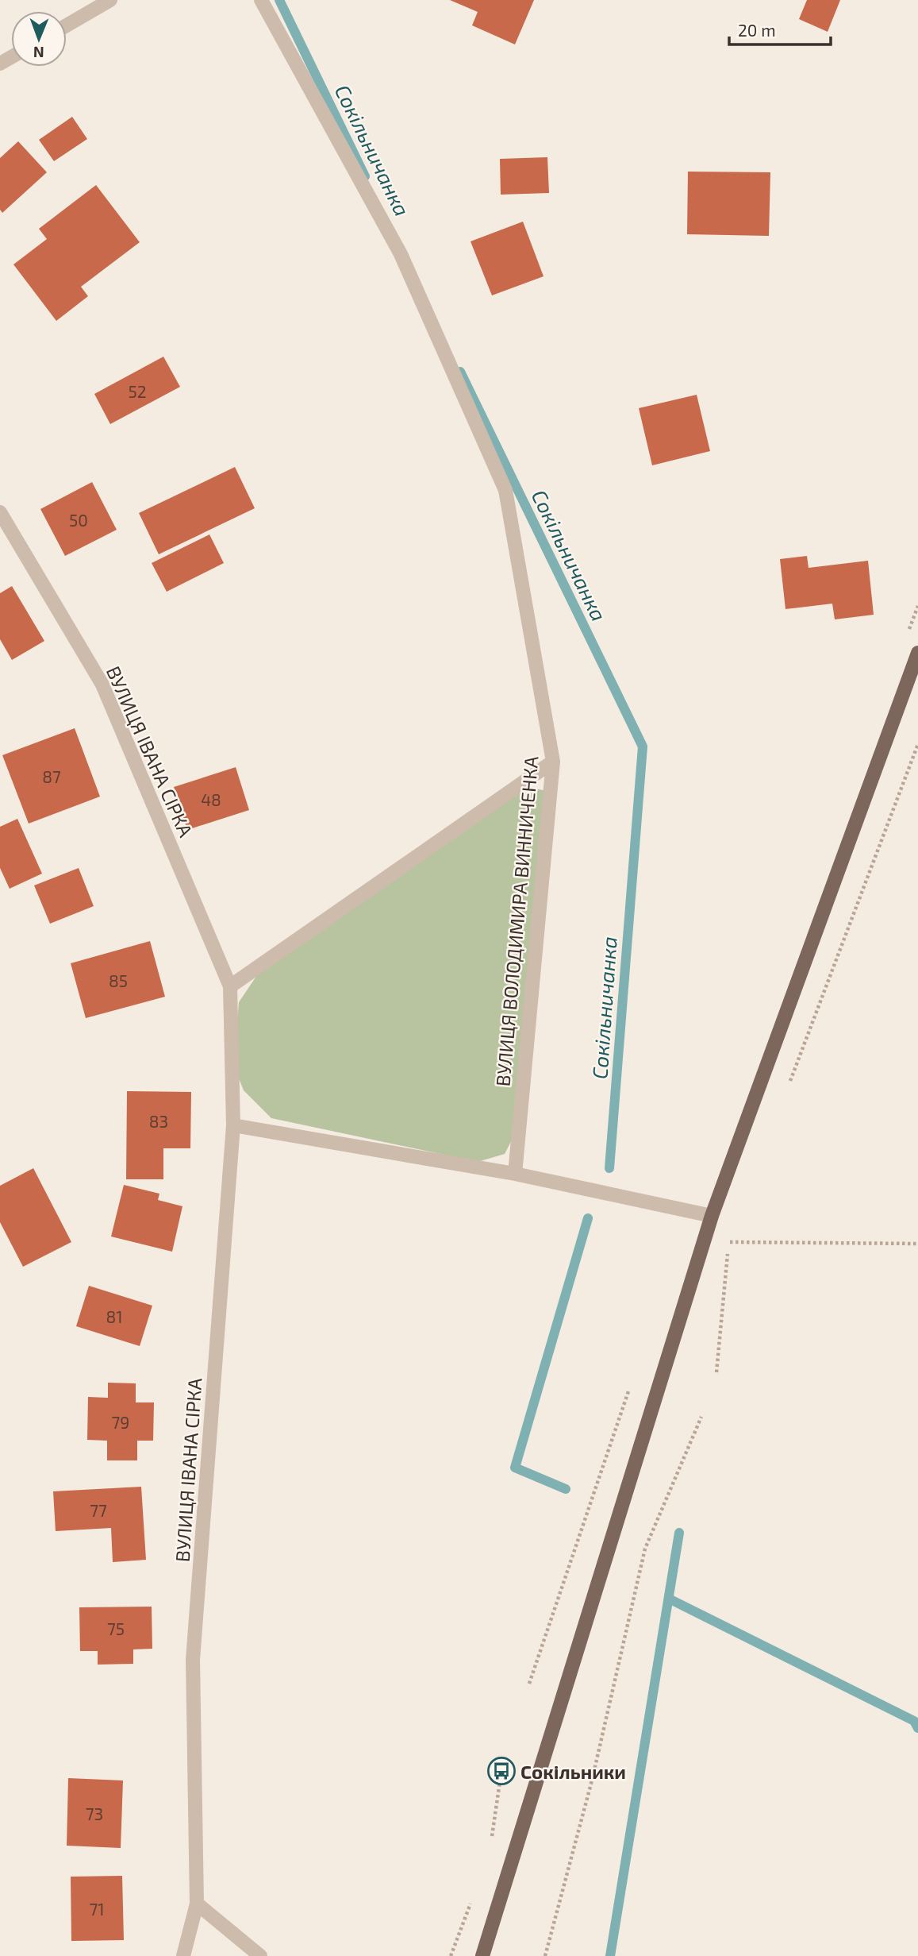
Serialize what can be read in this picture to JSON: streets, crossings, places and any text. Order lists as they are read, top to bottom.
{
  "streets": {
    "street": ["ВУЛИЦЯ ІВАНА СІРКА", "ВУЛИЦЯ ВОЛОДИМИРА ВИННИЧЕНКА"]
  },
  "water": ["Сокільничанка"],
  "places": {
    "bus stop": ["Сокільники"]
  },
  "house_numbers": [
    "52",
    "50",
    "87",
    "48",
    "85",
    "83",
    "81",
    "79",
    "77",
    "75",
    "73",
    "71"
  ],
  "scale_bar": "20 m",
  "north": "bottom"
}
